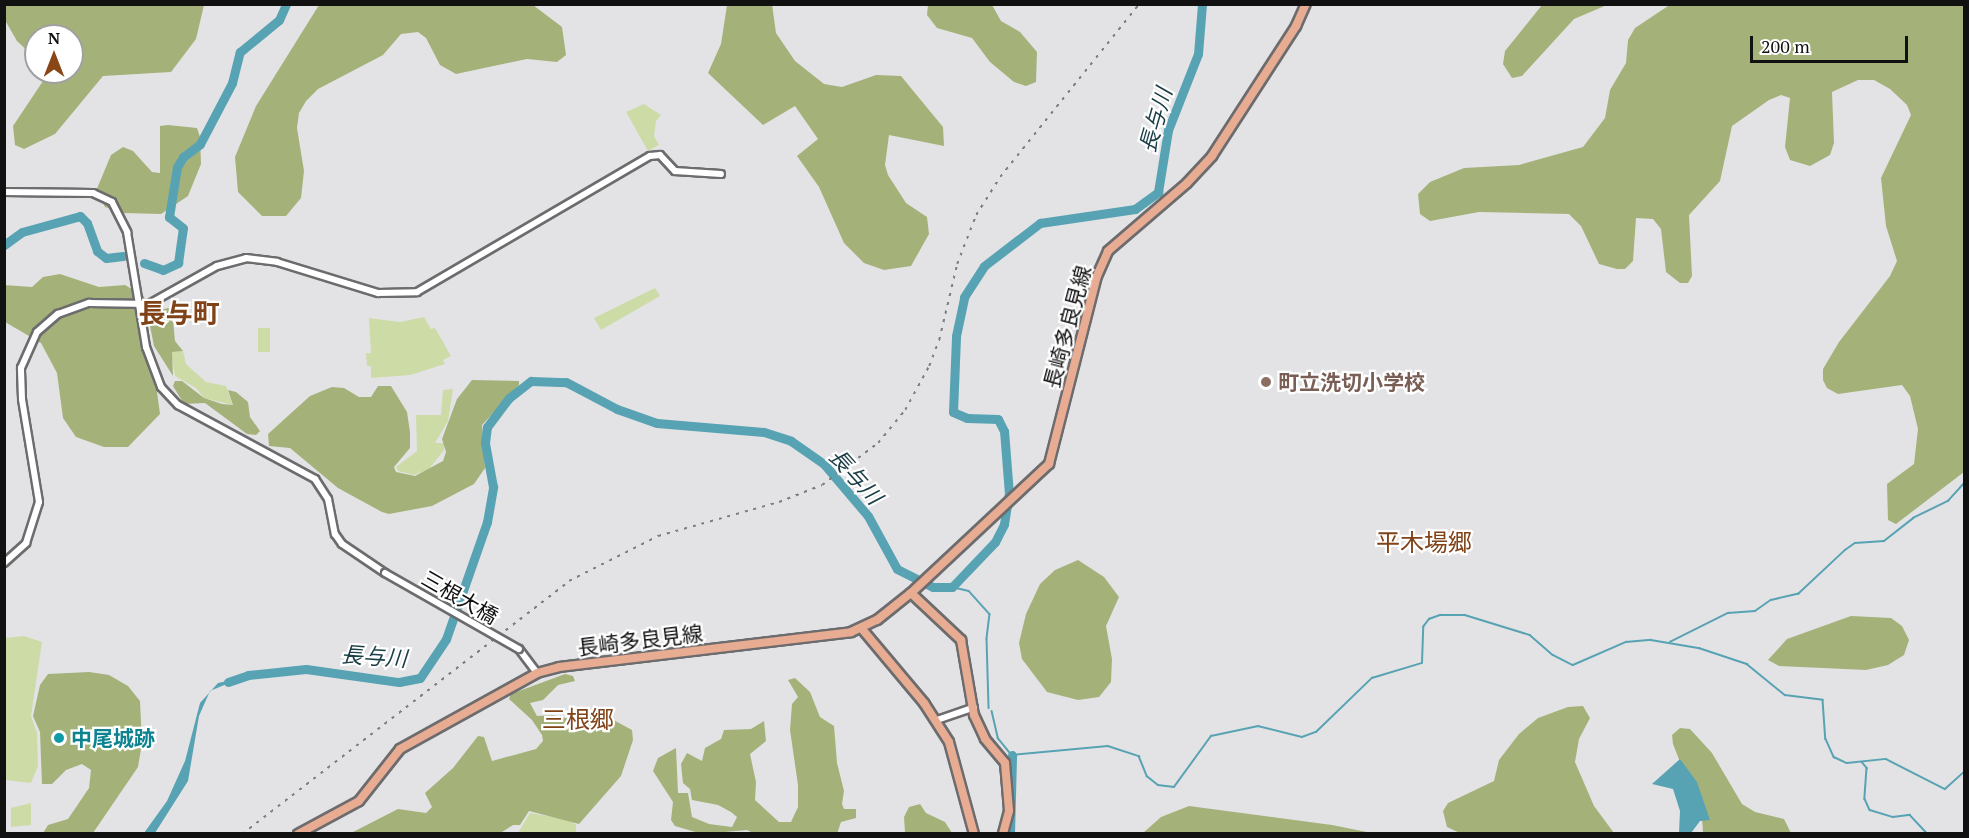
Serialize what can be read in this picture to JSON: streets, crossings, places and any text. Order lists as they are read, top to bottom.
{
  "streets": {
    "main road": ["長崎多良見線"],
    "street": ["三根大橋"]
  },
  "crossings": [
    ["長崎多良見線", "三根大橋"]
  ],
  "districts": ["長与町", "平木場郷", "三根郷"],
  "water": ["長与川"],
  "places": ["町立洗切小学校", "中尾城跡"],
  "scale_bar": "200 m",
  "north": "top"
}
